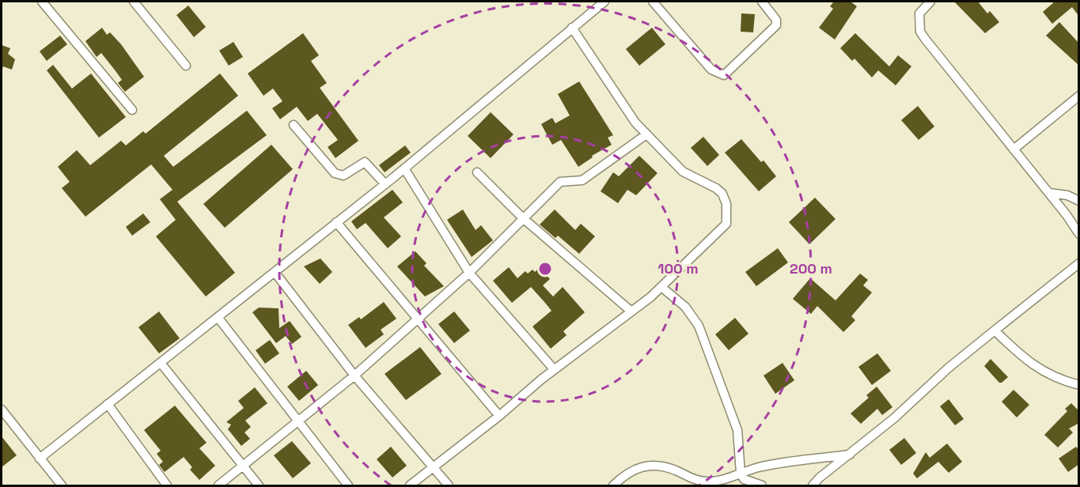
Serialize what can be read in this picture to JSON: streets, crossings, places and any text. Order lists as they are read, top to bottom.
{
  "rings": ["100 m", "200 m"]
}
